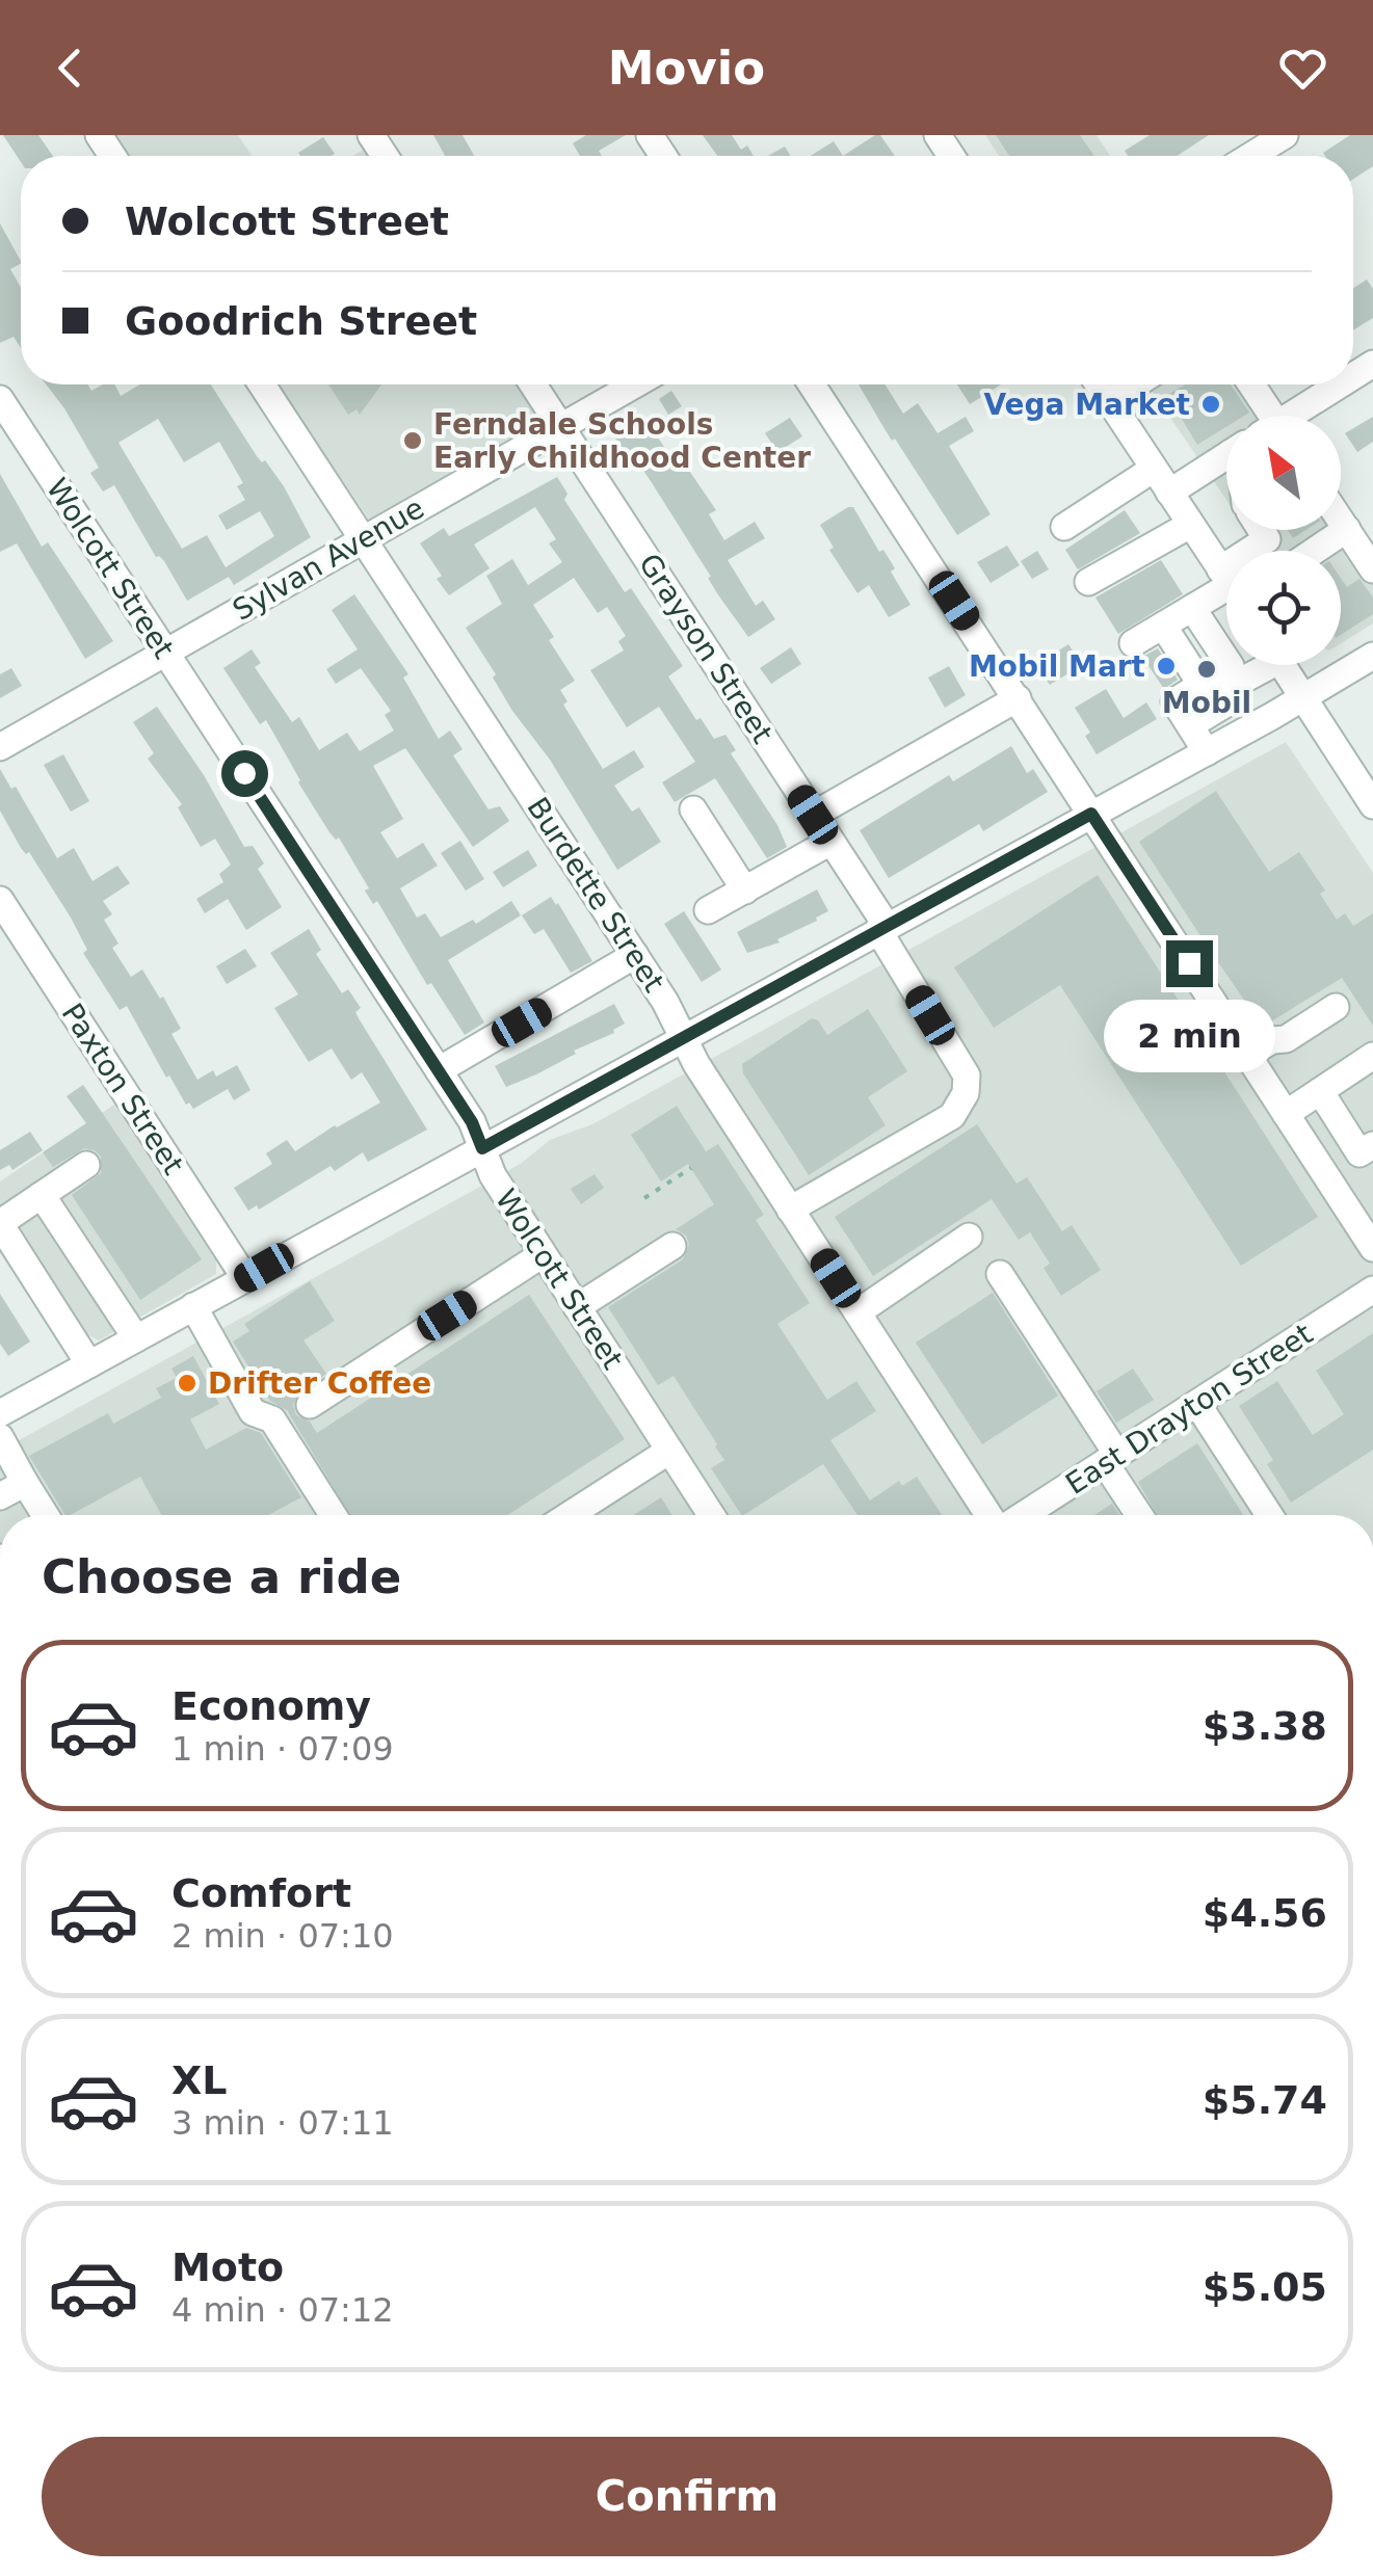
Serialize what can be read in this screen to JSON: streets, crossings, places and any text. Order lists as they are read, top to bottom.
{
  "streets": {
    "street": [
      "Sylvan Avenue",
      "Wolcott Street",
      "Grayson Street",
      "Burdette Street",
      "Paxton Street",
      "East Drayton Street"
    ]
  },
  "crossings": [
    ["Sylvan Avenue", "Wolcott Street"],
    ["Sylvan Avenue", "Grayson Street"],
    ["Sylvan Avenue", "Burdette Street"],
    ["Grayson Street", "Burdette Street"]
  ],
  "places": [
    "Vega Market",
    "Ferndale Schools Early Childhood Center",
    "Mobil Mart",
    "Mobil",
    "Drifter Coffee"
  ],
  "north": "top left",
  "page": {
    "header": "Movio",
    "banner": ["Wolcott Street", "Goodrich Street"],
    "bubble": "2 min",
    "heading": "Choose a ride",
    "list": [
      {
        "name": "Economy",
        "note": "1 min · 07:09",
        "value": "$3.38"
      },
      {
        "name": "Comfort",
        "note": "2 min · 07:10",
        "value": "$4.56"
      },
      {
        "name": "XL",
        "note": "3 min · 07:11",
        "value": "$5.74"
      },
      {
        "name": "Moto",
        "note": "4 min · 07:12",
        "value": "$5.05"
      }
    ],
    "buttons": "Confirm"
  }
}
